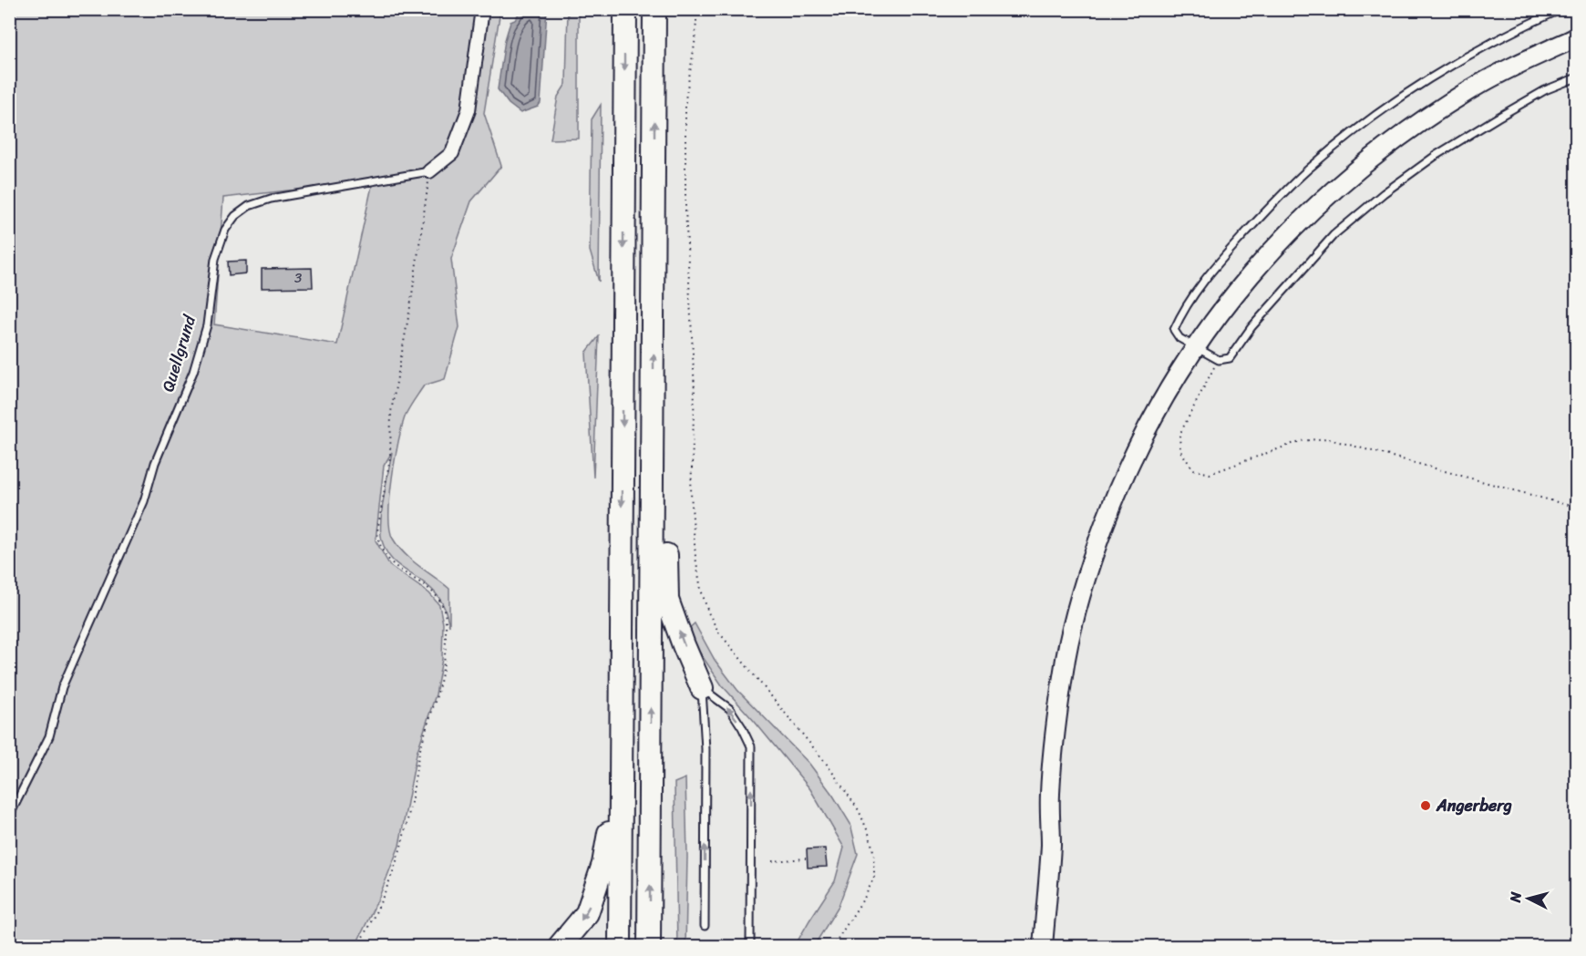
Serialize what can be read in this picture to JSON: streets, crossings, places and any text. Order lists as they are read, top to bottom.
{
  "streets": {
    "street": ["Quellgrund"]
  },
  "places": ["Angerberg"],
  "house_numbers": ["3"],
  "north": "left"
}
